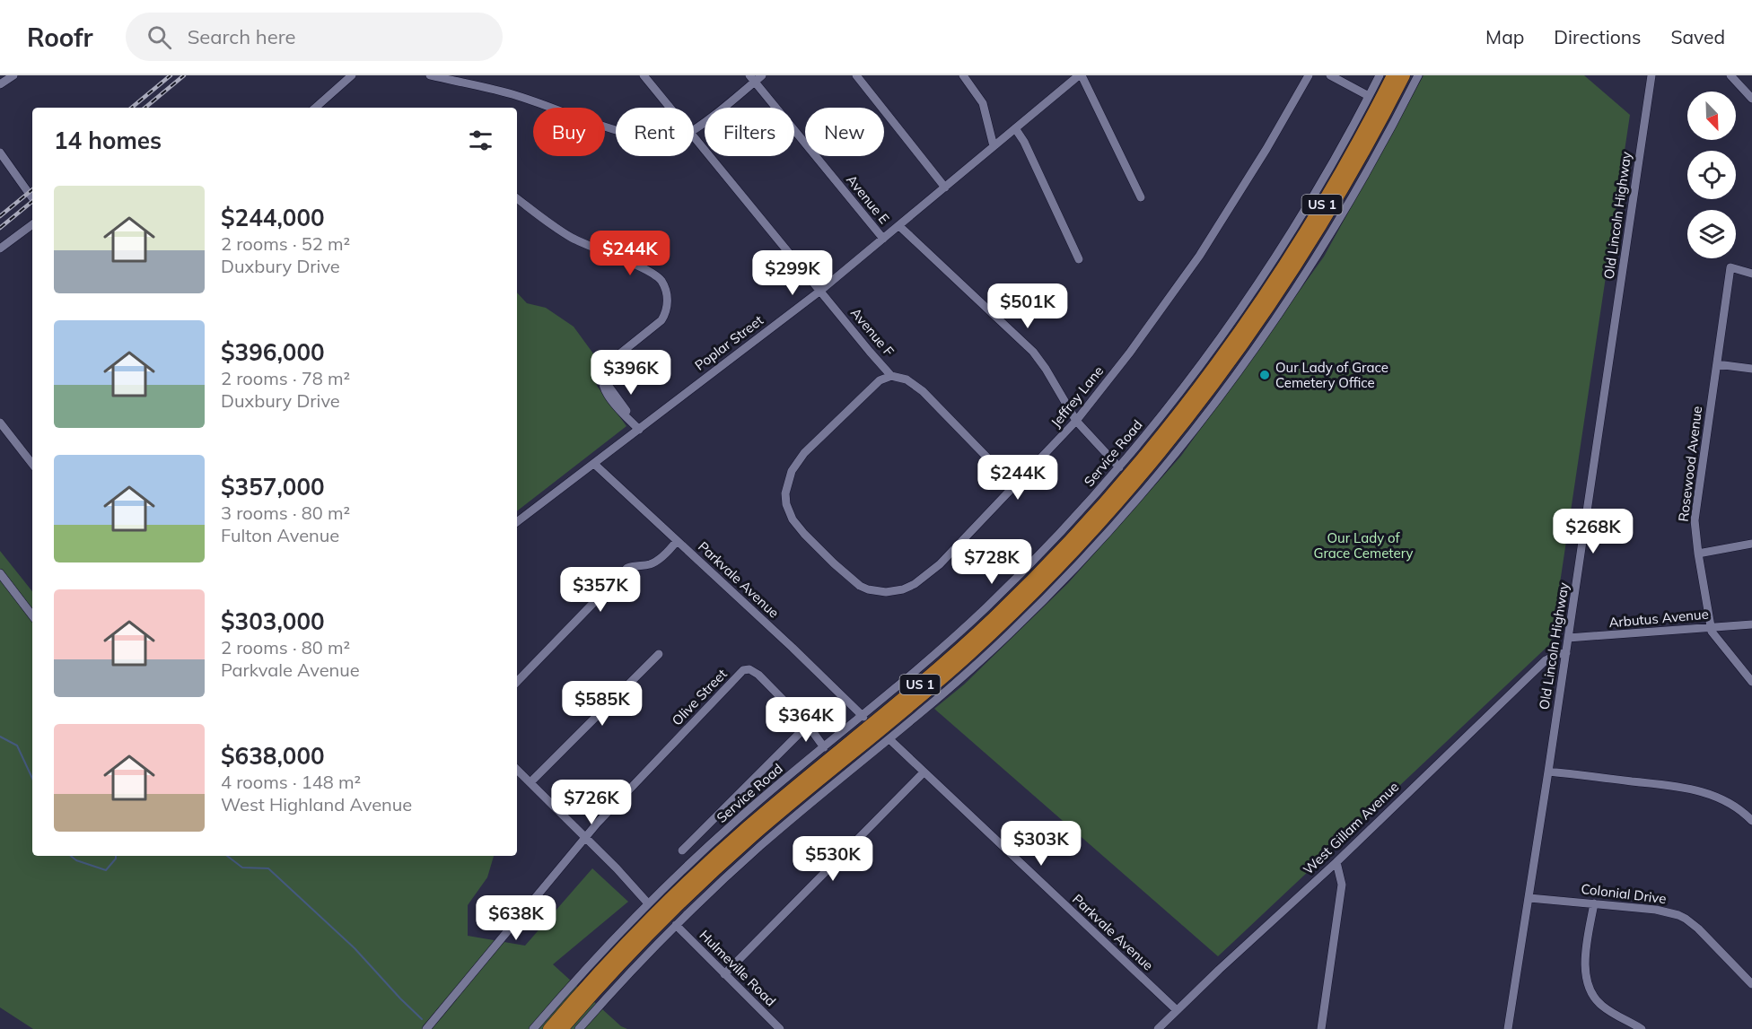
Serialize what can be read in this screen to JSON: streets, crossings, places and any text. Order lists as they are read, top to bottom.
{
  "streets": {
    "highway": ["US 1"],
    "street": [
      "Avenue E",
      "Old Lincoln Highway",
      "Avenue F",
      "Poplar Street",
      "Jeffrey Lane",
      "Service Road",
      "Rosewood Avenue",
      "Parkvale Avenue",
      "Arbutus Avenue",
      "Olive Street",
      "West Gillam Avenue",
      "Colonial Drive",
      "Hulmeville Road"
    ]
  },
  "crossings": [
    ["Avenue E", "Poplar Street"],
    ["US 1", "Service Road"],
    ["Old Lincoln Highway", "Arbutus Avenue"],
    ["Old Lincoln Highway", "West Gillam Avenue"],
    ["Old Lincoln Highway", "Colonial Drive"],
    ["Avenue F", "Poplar Street"],
    ["Avenue F", "Jeffrey Lane"],
    ["Poplar Street", "Parkvale Avenue"],
    ["Service Road", "Parkvale Avenue"],
    ["Rosewood Avenue", "Arbutus Avenue"],
    ["Parkvale Avenue", "West Gillam Avenue"]
  ],
  "parks": ["Our Lady of Grace Cemetery"],
  "places": ["Our Lady of Grace Cemetery Office"],
  "north": "bottom right",
  "page": {
    "header": "Roofr",
    "search": "Search here",
    "nav": ["Map", "Directions", "Saved"],
    "chip": [
      "Buy",
      "Rent",
      "Filters",
      "New"
    ],
    "heading": "14 homes",
    "list": [
      {
        "name": "$244,000",
        "note": "2 rooms · 52 m² · Duxbury Drive"
      },
      {
        "name": "$396,000",
        "note": "2 rooms · 78 m² · Duxbury Drive"
      },
      {
        "name": "$357,000",
        "note": "3 rooms · 80 m² · Fulton Avenue"
      },
      {
        "name": "$303,000",
        "note": "2 rooms · 80 m² · Parkvale Avenue"
      },
      {
        "name": "$638,000",
        "note": "4 rooms · 148 m² · West Highland Avenue"
      }
    ],
    "price": [
      "$244K",
      "$299K",
      "$501K",
      "$396K",
      "$244K",
      "$268K",
      "$728K",
      "$357K",
      "$585K",
      "$364K",
      "$726K",
      "$303K",
      "$530K",
      "$638K"
    ]
  }
}
